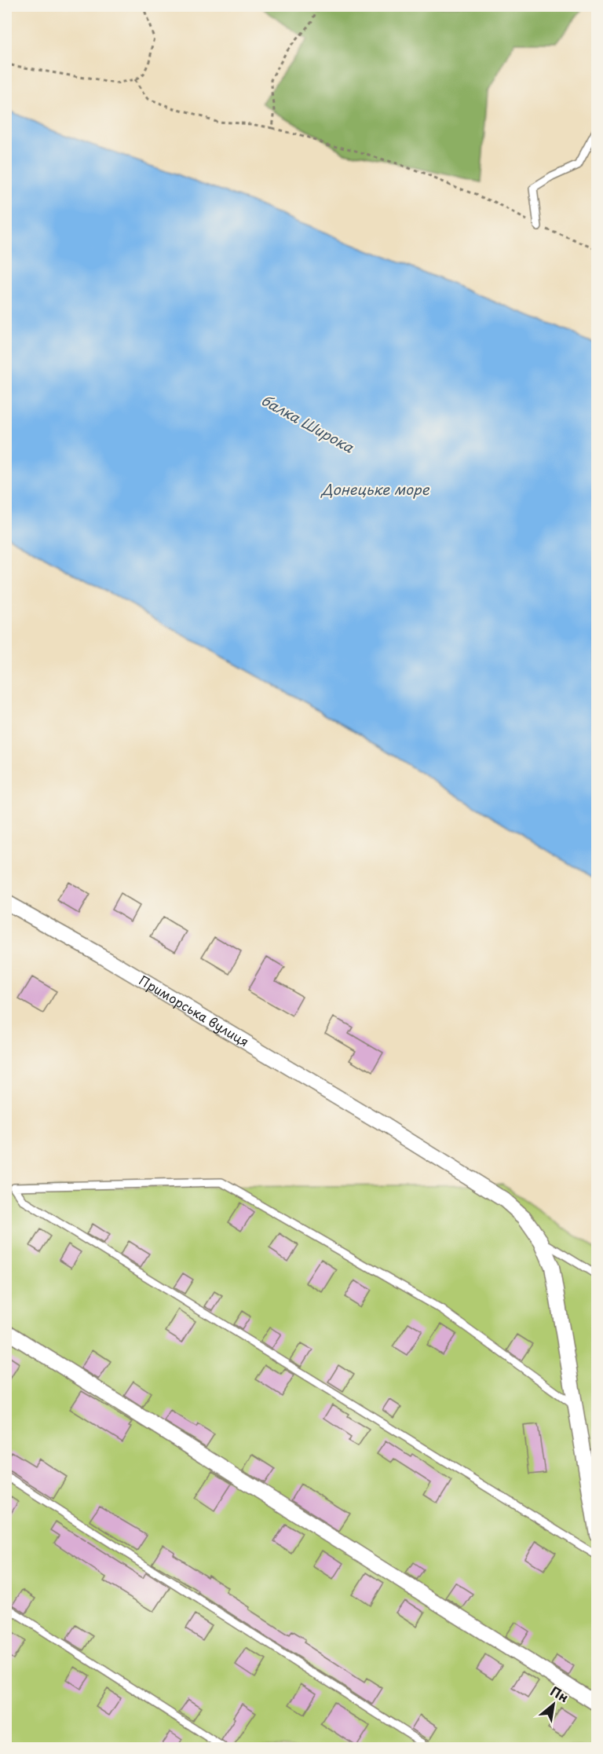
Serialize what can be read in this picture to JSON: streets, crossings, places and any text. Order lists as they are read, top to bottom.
{
  "streets": {
    "street": ["Приморська вулиця"]
  },
  "water": ["балка Широка", "Донецьке море"],
  "north": "top right"
}
